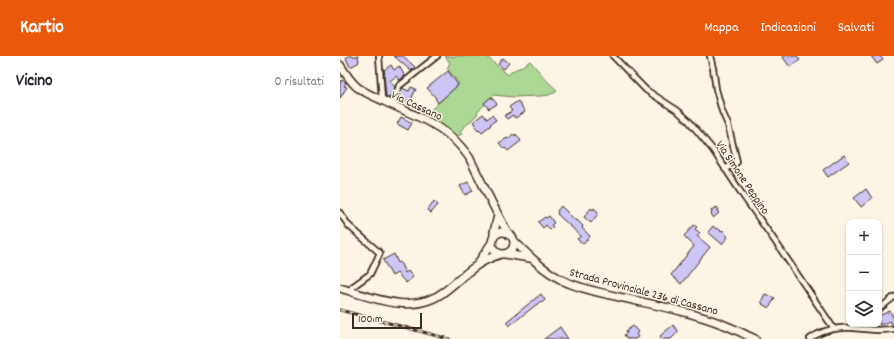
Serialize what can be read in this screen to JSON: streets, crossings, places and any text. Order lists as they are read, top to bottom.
{
  "streets": {
    "main road": ["Via Cassano", "Strada Provinciale 236 di Cassano"],
    "street": ["Via Simone Peppino"]
  },
  "scale_bar": "100 m",
  "page": {
    "header": "Kartio",
    "nav": ["Mappa", "Indicazioni", "Salvati"],
    "heading": ["Vicino", "0 risultati"],
    "map_buttons": ["+", "−"],
    "scale": "100 m"
  }
}
